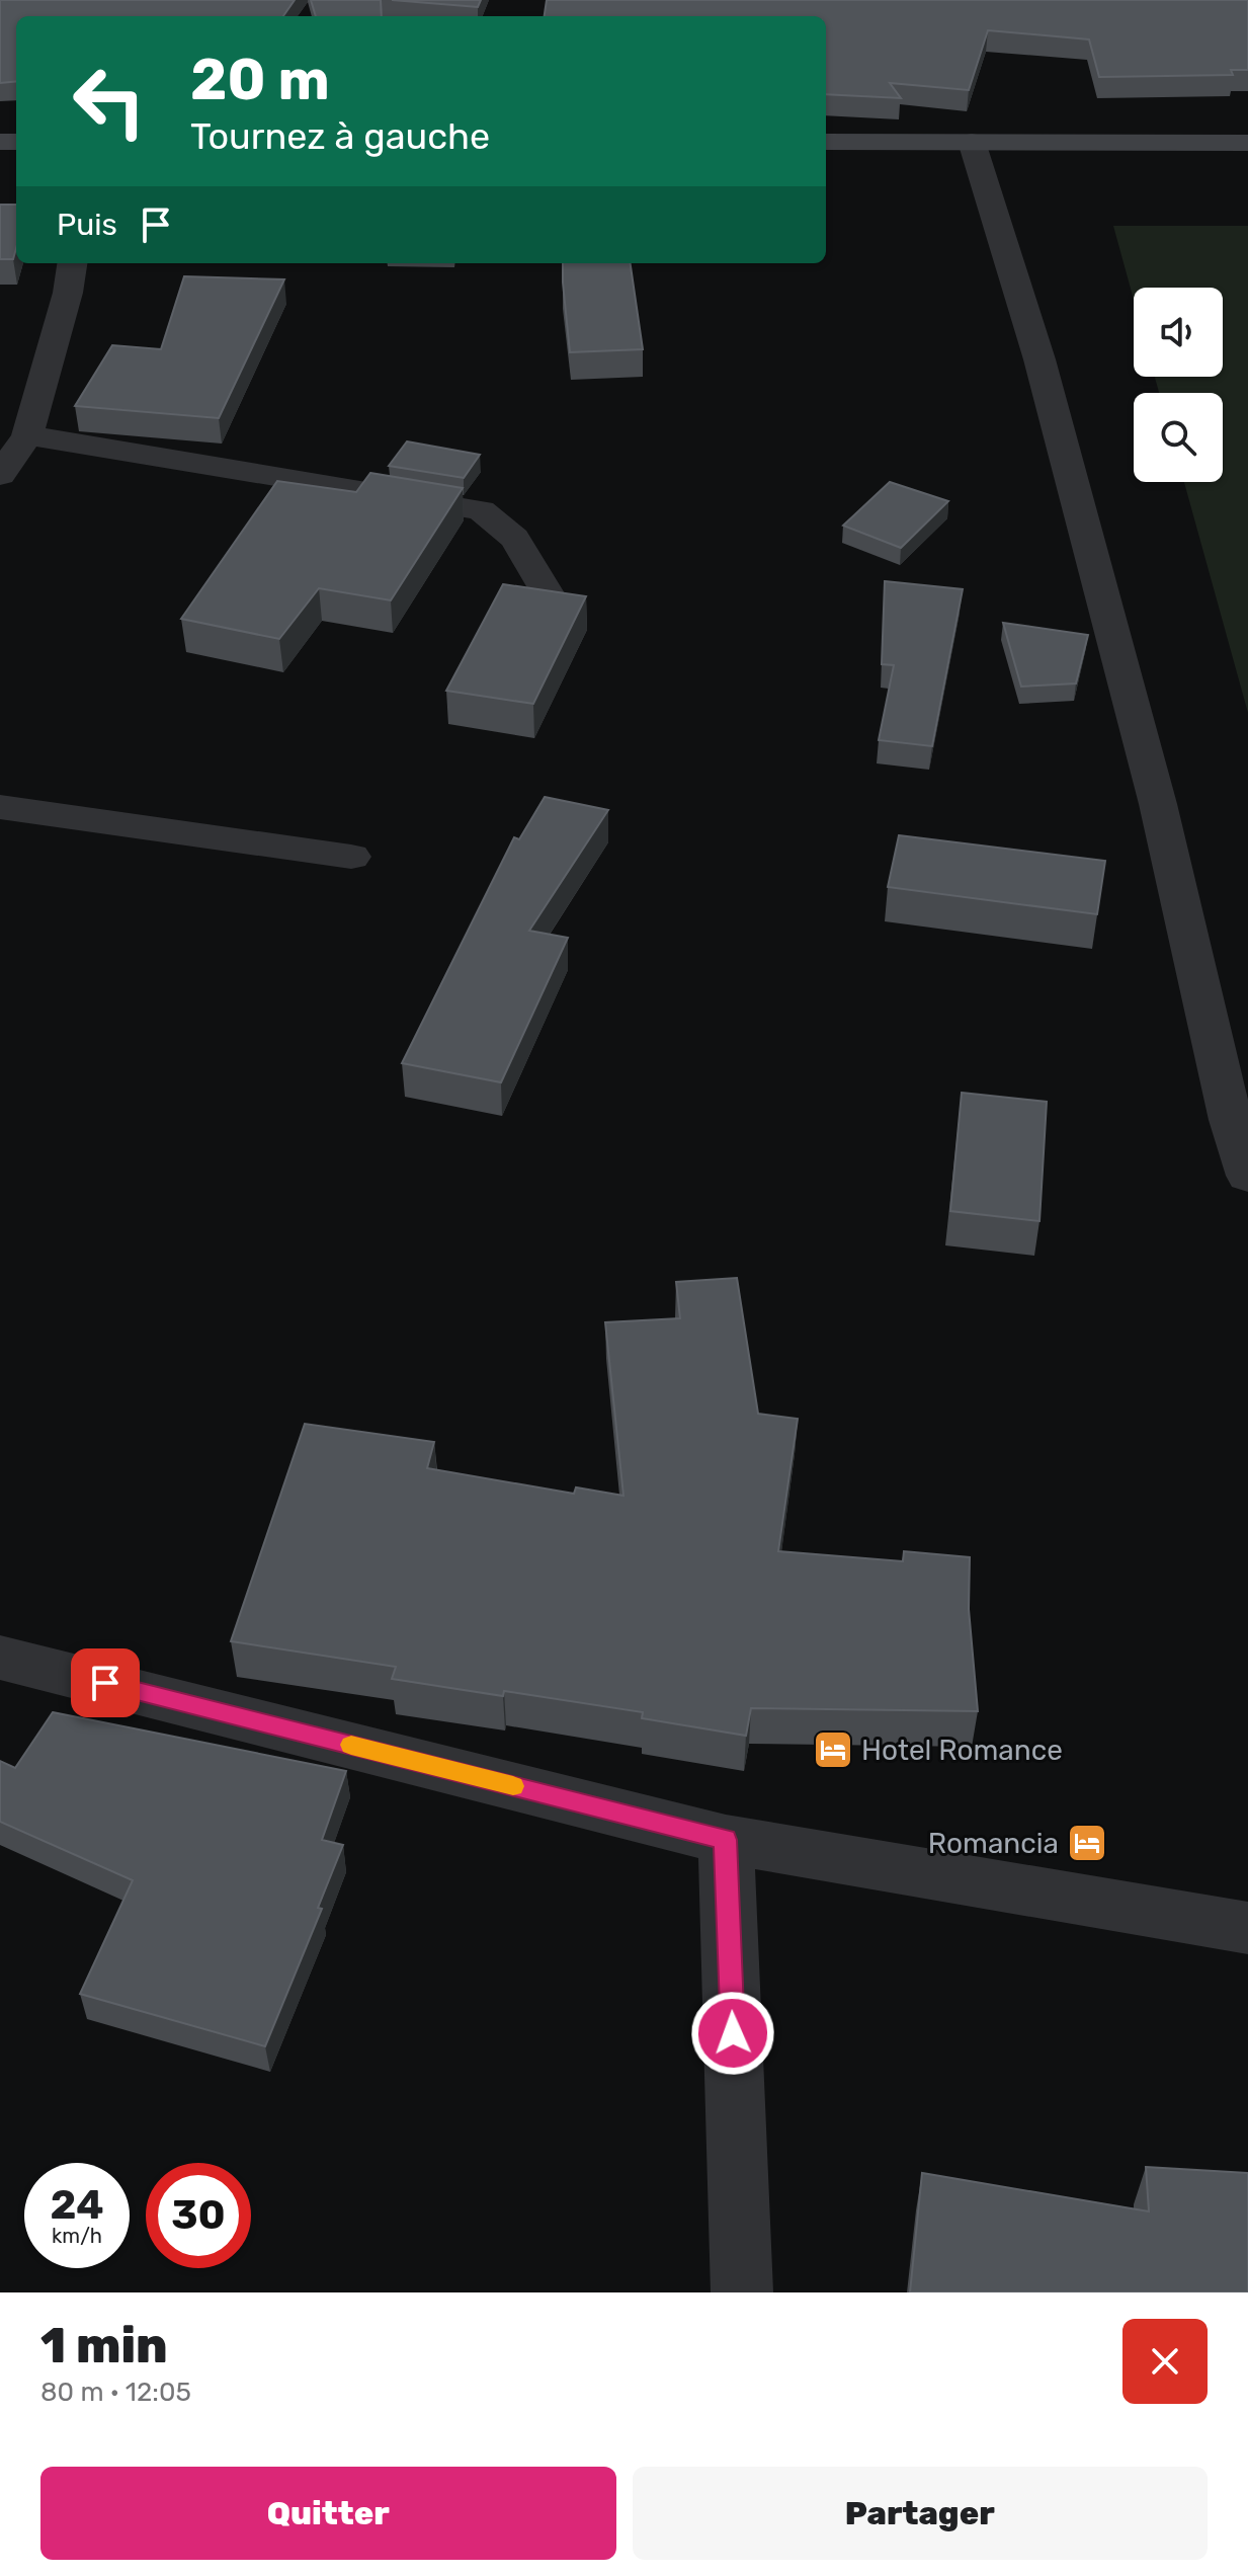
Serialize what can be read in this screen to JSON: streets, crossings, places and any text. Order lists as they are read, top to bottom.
{
  "places": {
    "hotel": ["Hotel Romance", "Romancia"]
  },
  "page": {
    "turn": ["20 m", "Tournez à gauche"],
    "then": "Puis",
    "speed": "24 km/h",
    "limit": "30",
    "heading": ["1 min", "80 m · 12:05"],
    "buttons": ["Quitter", "Partager"]
  }
}
